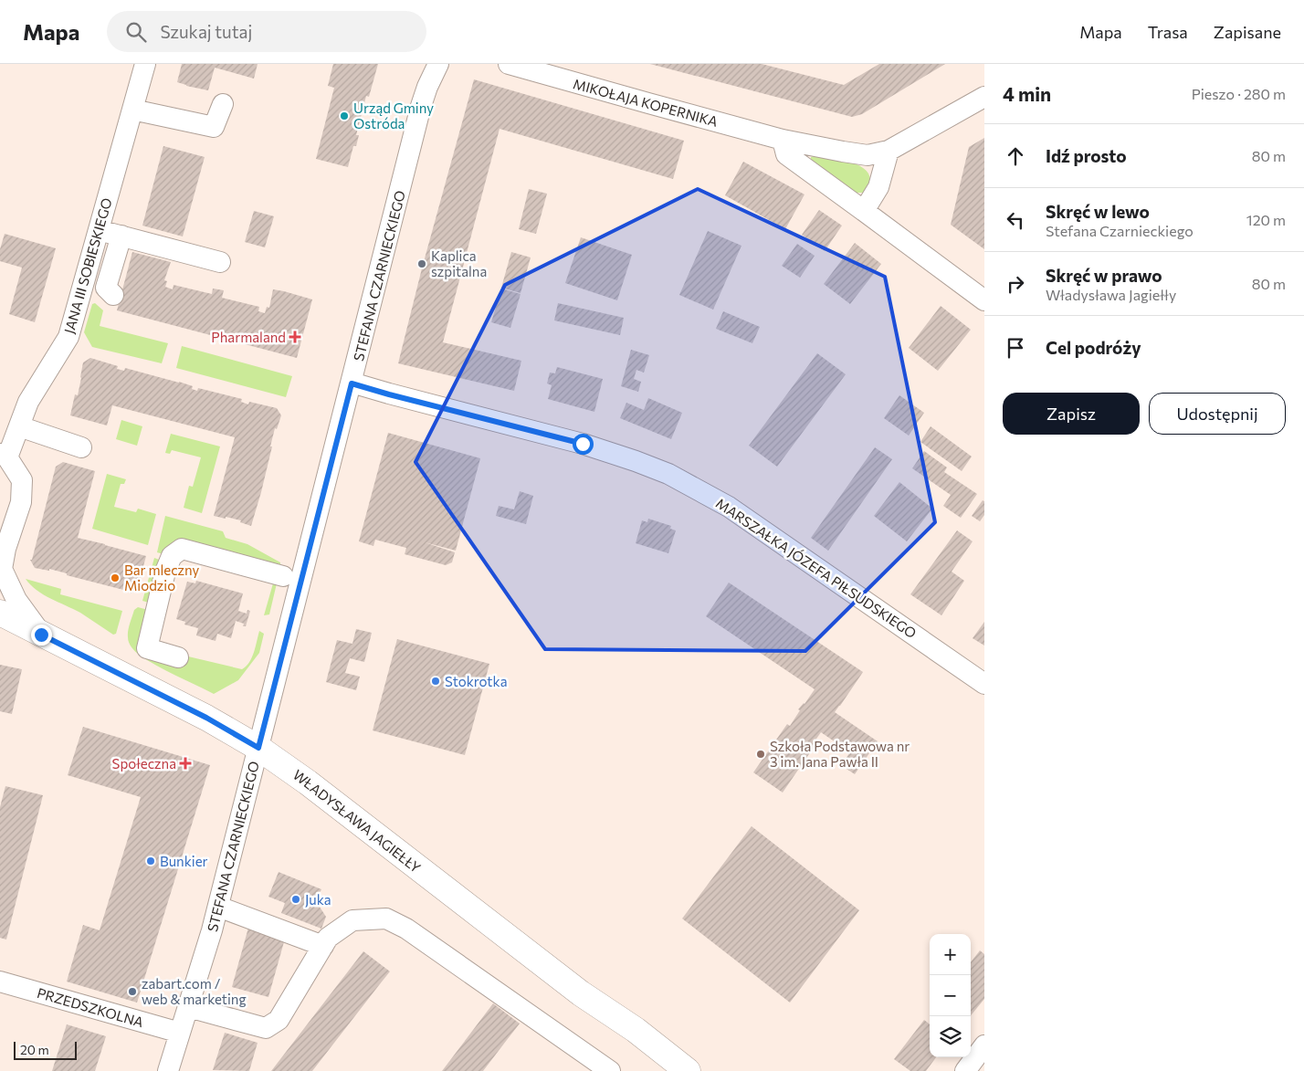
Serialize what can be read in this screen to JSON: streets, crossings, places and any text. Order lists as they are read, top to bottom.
{
  "streets": {
    "main road": ["WŁADYSŁAWA JAGIEŁŁY"],
    "street": [
      "MIKOŁAJA KOPERNIKA",
      "JANA III SOBIESKIEGO",
      "STEFANA CZARNIECKIEGO",
      "MARSZAŁKA JÓZEFA PIŁSUDSKIEGO",
      "PRZEDSZKOLNA"
    ]
  },
  "crossings": [
    ["JANA III SOBIESKIEGO", "WŁADYSŁAWA JAGIEŁŁY"],
    ["STEFANA CZARNIECKIEGO", "MARSZAŁKA JÓZEFA PIŁSUDSKIEGO"],
    ["STEFANA CZARNIECKIEGO", "WŁADYSŁAWA JAGIEŁŁY"],
    ["STEFANA CZARNIECKIEGO", "PRZEDSZKOLNA"]
  ],
  "places": {
    "other": [
      "Urząd Gminy Ostróda",
      "Kaplica szpitalna",
      "Bar mleczny Miodzio",
      "Stokrotka",
      "Szkoła Podstawowa nr 3 im. Jana Pawła II",
      "Bunkier",
      "Juka",
      "zabart.com / web & marketing"
    ],
    "health": ["Pharmaland", "Społeczna"]
  },
  "scale_bar": "20 m",
  "page": {
    "header": "Mapa",
    "search": "Szukaj tutaj",
    "nav": ["Mapa", "Trasa", "Zapisane"],
    "heading": ["4 min", "Pieszo · 280 m"],
    "list": [
      ["Idź prosto", "80 m"],
      ["Skręć w lewo", "Stefana Czarnieckiego", "120 m"],
      ["Skręć w prawo", "Władysława Jagiełły", "80 m"],
      "Cel podróży"
    ],
    "buttons": ["Zapisz", "Udostępnij"],
    "map_buttons": ["+", "−"],
    "scale": "20 m"
  }
}
